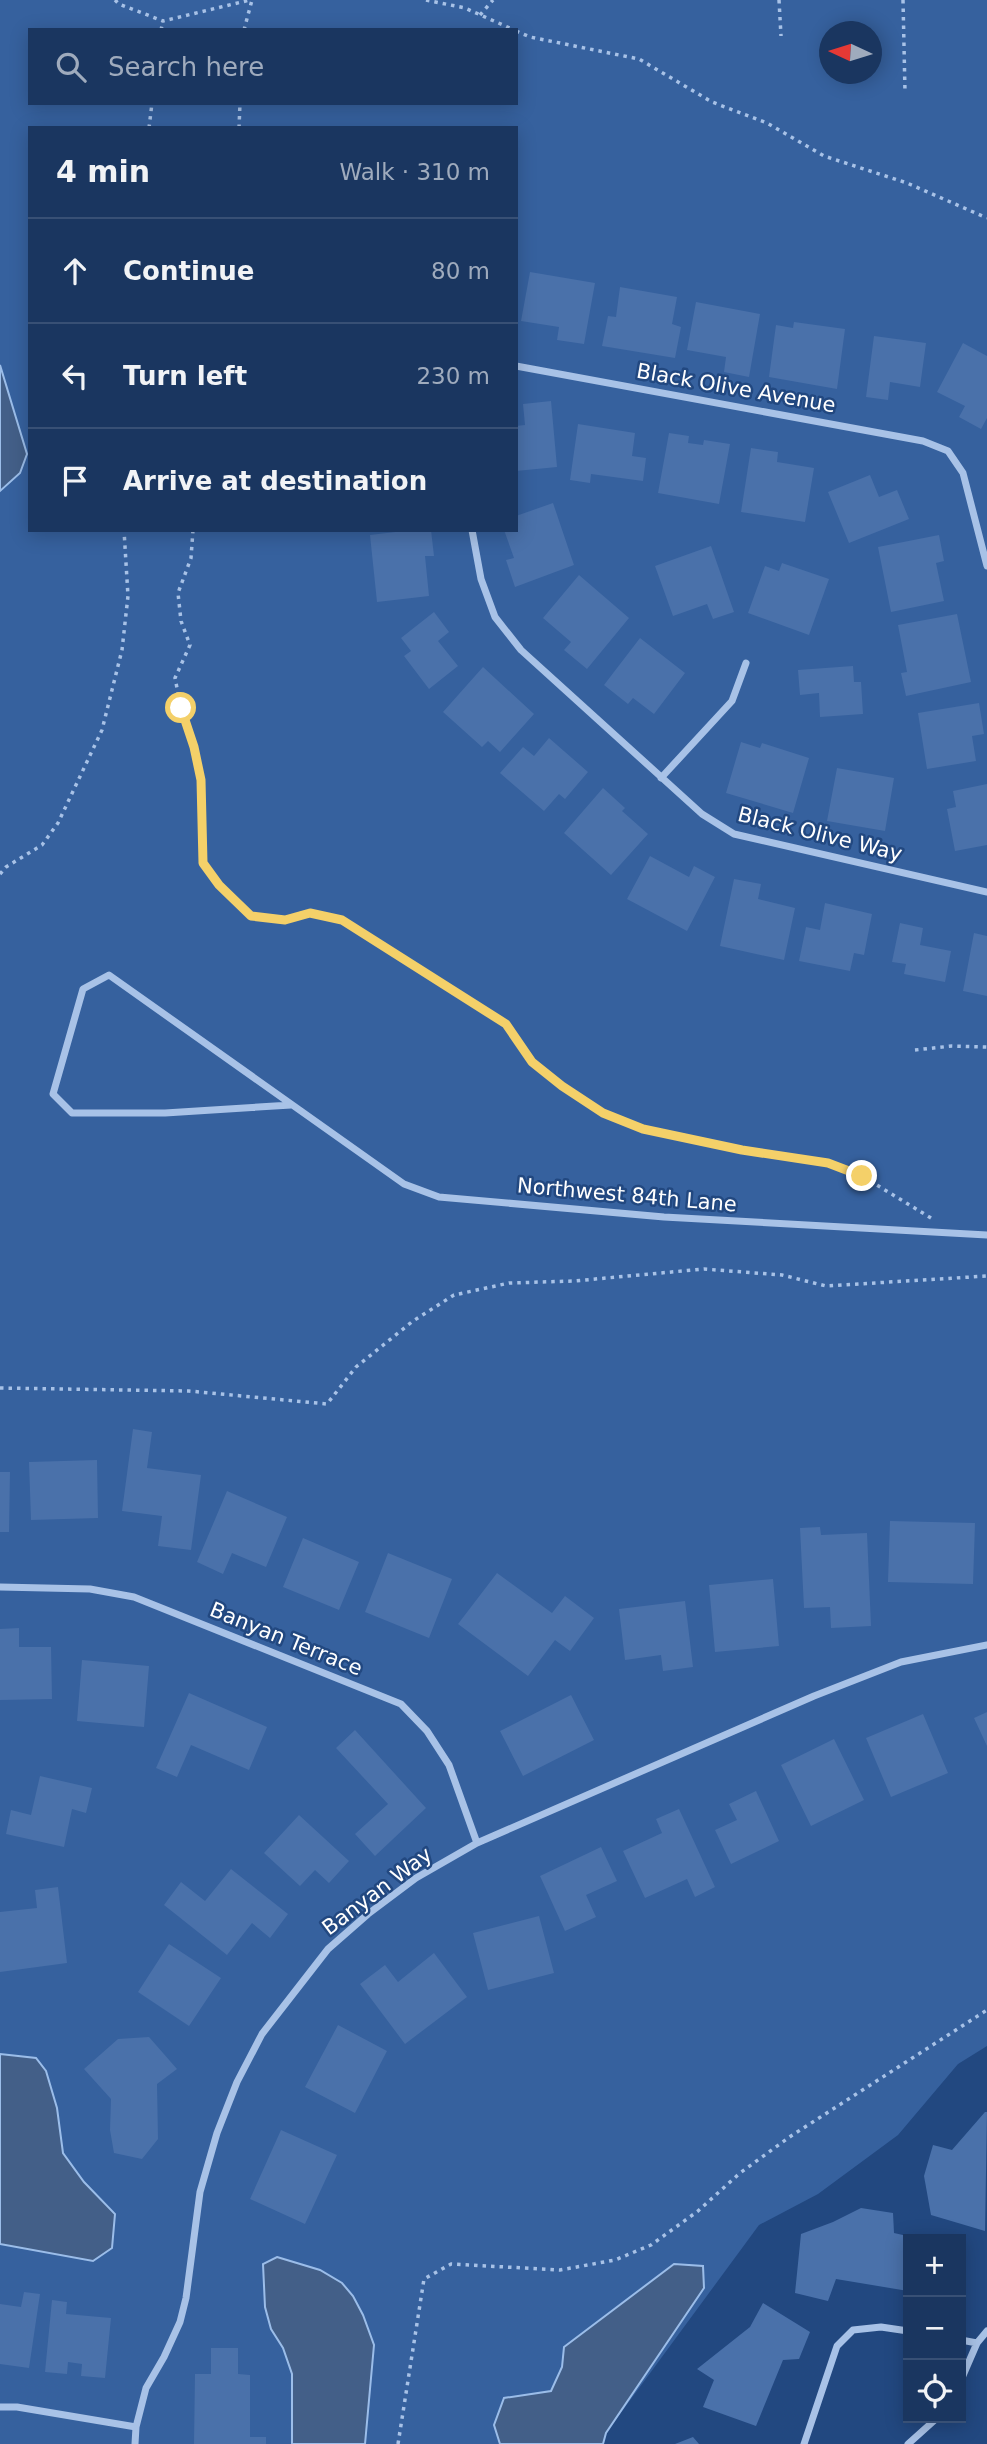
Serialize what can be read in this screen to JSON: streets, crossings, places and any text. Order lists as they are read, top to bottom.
{
  "streets": {
    "street": [
      "Black Olive Avenue",
      "Black Olive Way",
      "Northwest 84th Lane",
      "Banyan Terrace",
      "Banyan Way"
    ]
  },
  "crossings": [
    ["Banyan Terrace", "Banyan Way"]
  ],
  "north": "left",
  "page": {
    "search": "Search here",
    "heading": ["4 min", "Walk · 310 m"],
    "list": [
      ["Continue", "80 m"],
      ["Turn left", "230 m"],
      "Arrive at destination"
    ],
    "map_buttons": ["+", "−"]
  }
}
